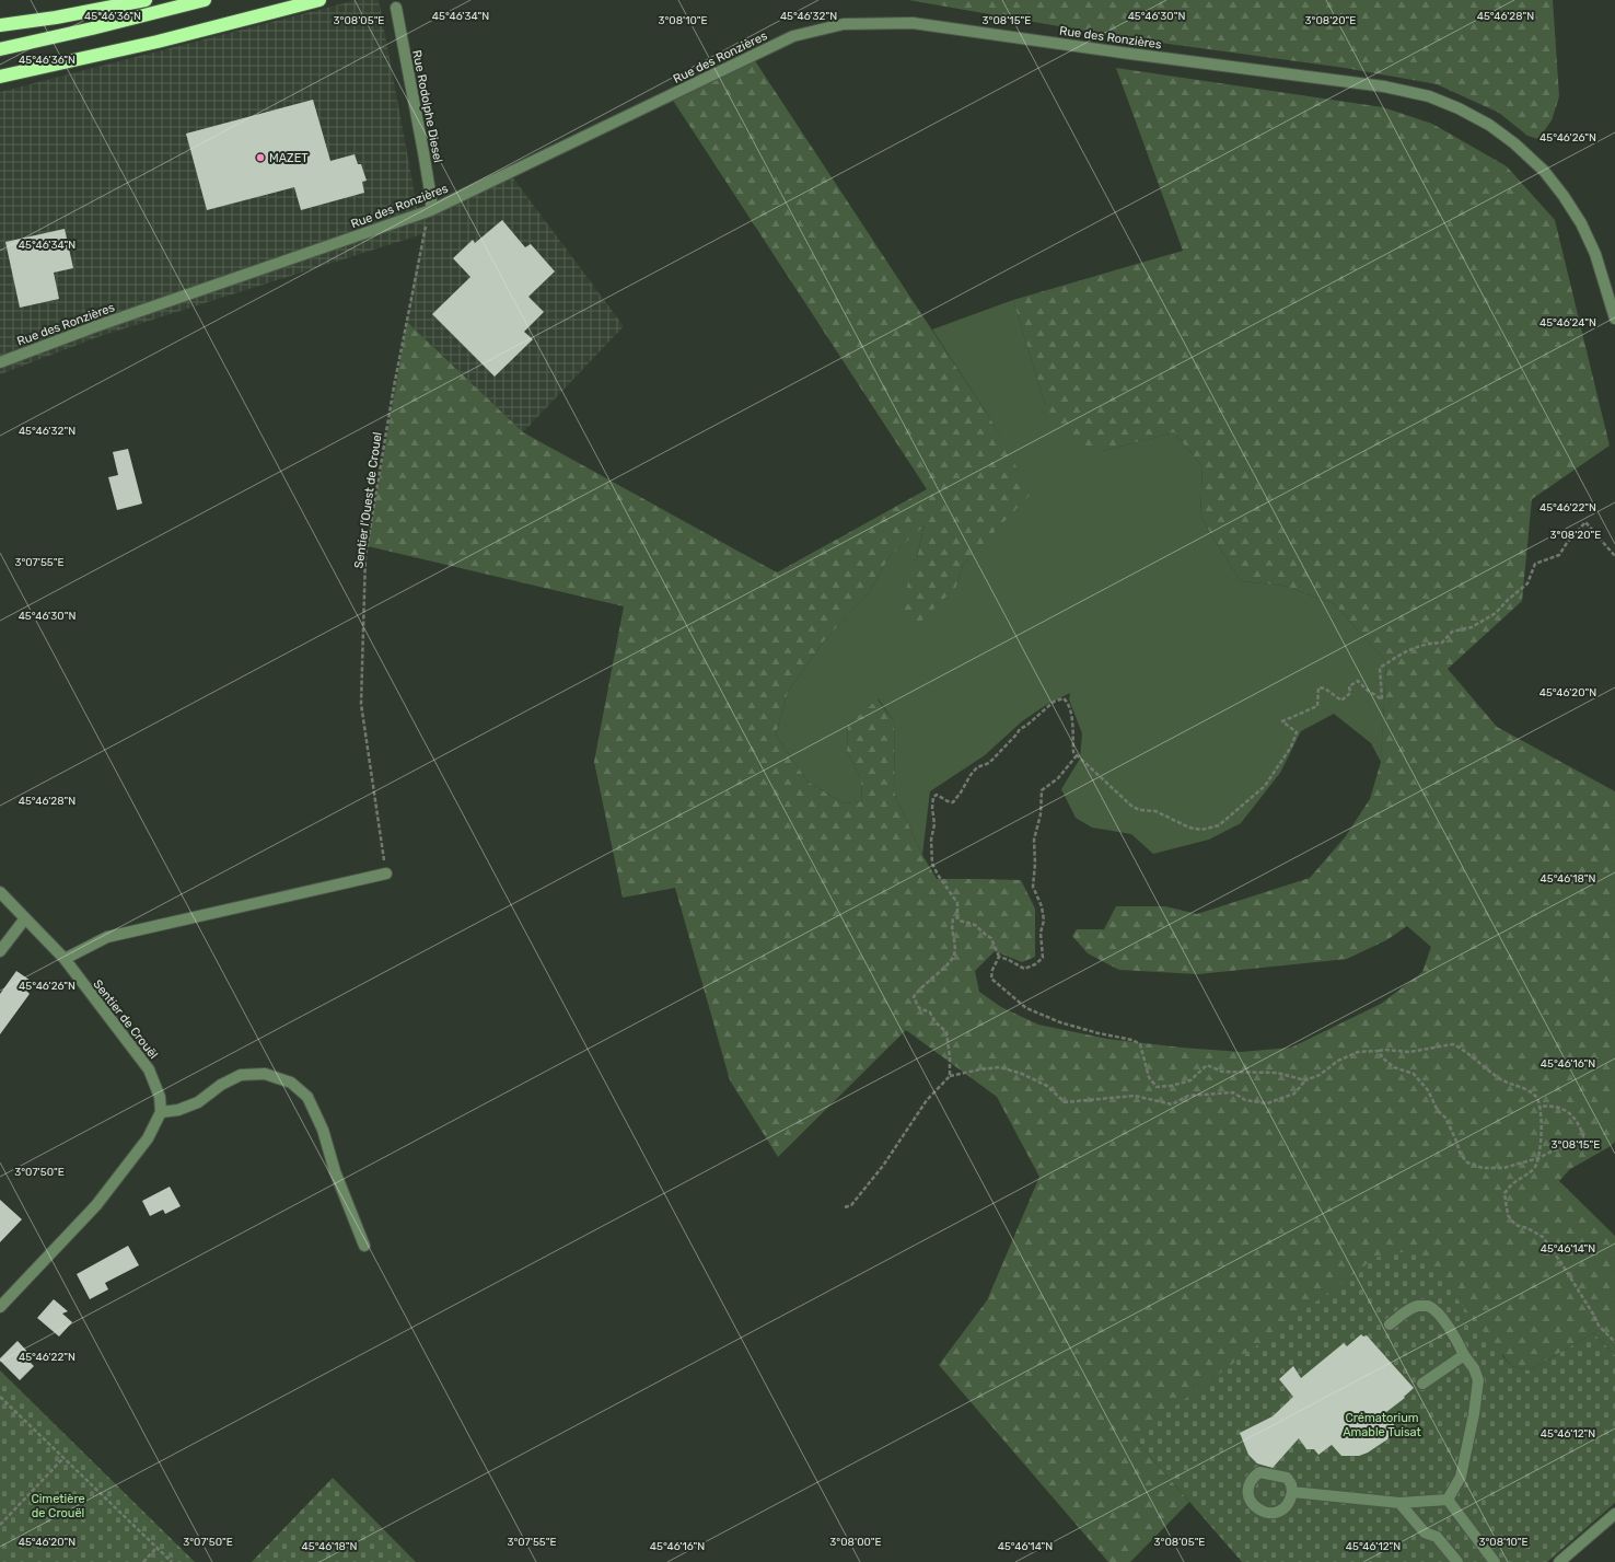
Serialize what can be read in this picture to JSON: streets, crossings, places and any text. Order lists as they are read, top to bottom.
{
  "streets": {
    "street": ["Rue des Ronzières", "Rue Rodolphe Diesel", "Sentier de Crouël"],
    "path": ["Sentier l'Ouest de Crouel"]
  },
  "crossings": [
    ["Rue des Ronzières", "Rue Rodolphe Diesel"],
    ["Rue des Ronzières", "Sentier l'Ouest de Crouel"],
    ["Rue Rodolphe Diesel", "Sentier l'Ouest de Crouel"]
  ],
  "parks": ["Crématorium Amable Tuisat", "Cimetière de Crouël"],
  "places": ["MAZET"],
  "coordinates": [
    "45°46'36\"N",
    "45°46'34\"N",
    "45°46'32\"N",
    "45°46'30\"N",
    "45°46'28\"N",
    "3°08'05\"E",
    "3°08'10\"E",
    "3°08'15\"E",
    "3°08'20\"E",
    "45°46'26\"N",
    "45°46'24\"N",
    "45°46'22\"N",
    "3°07'55\"E",
    "45°46'20\"N",
    "45°46'18\"N",
    "45°46'16\"N",
    "3°07'50\"E",
    "45°46'14\"N",
    "45°46'12\"N",
    "3°08'00\"E"
  ]
}
